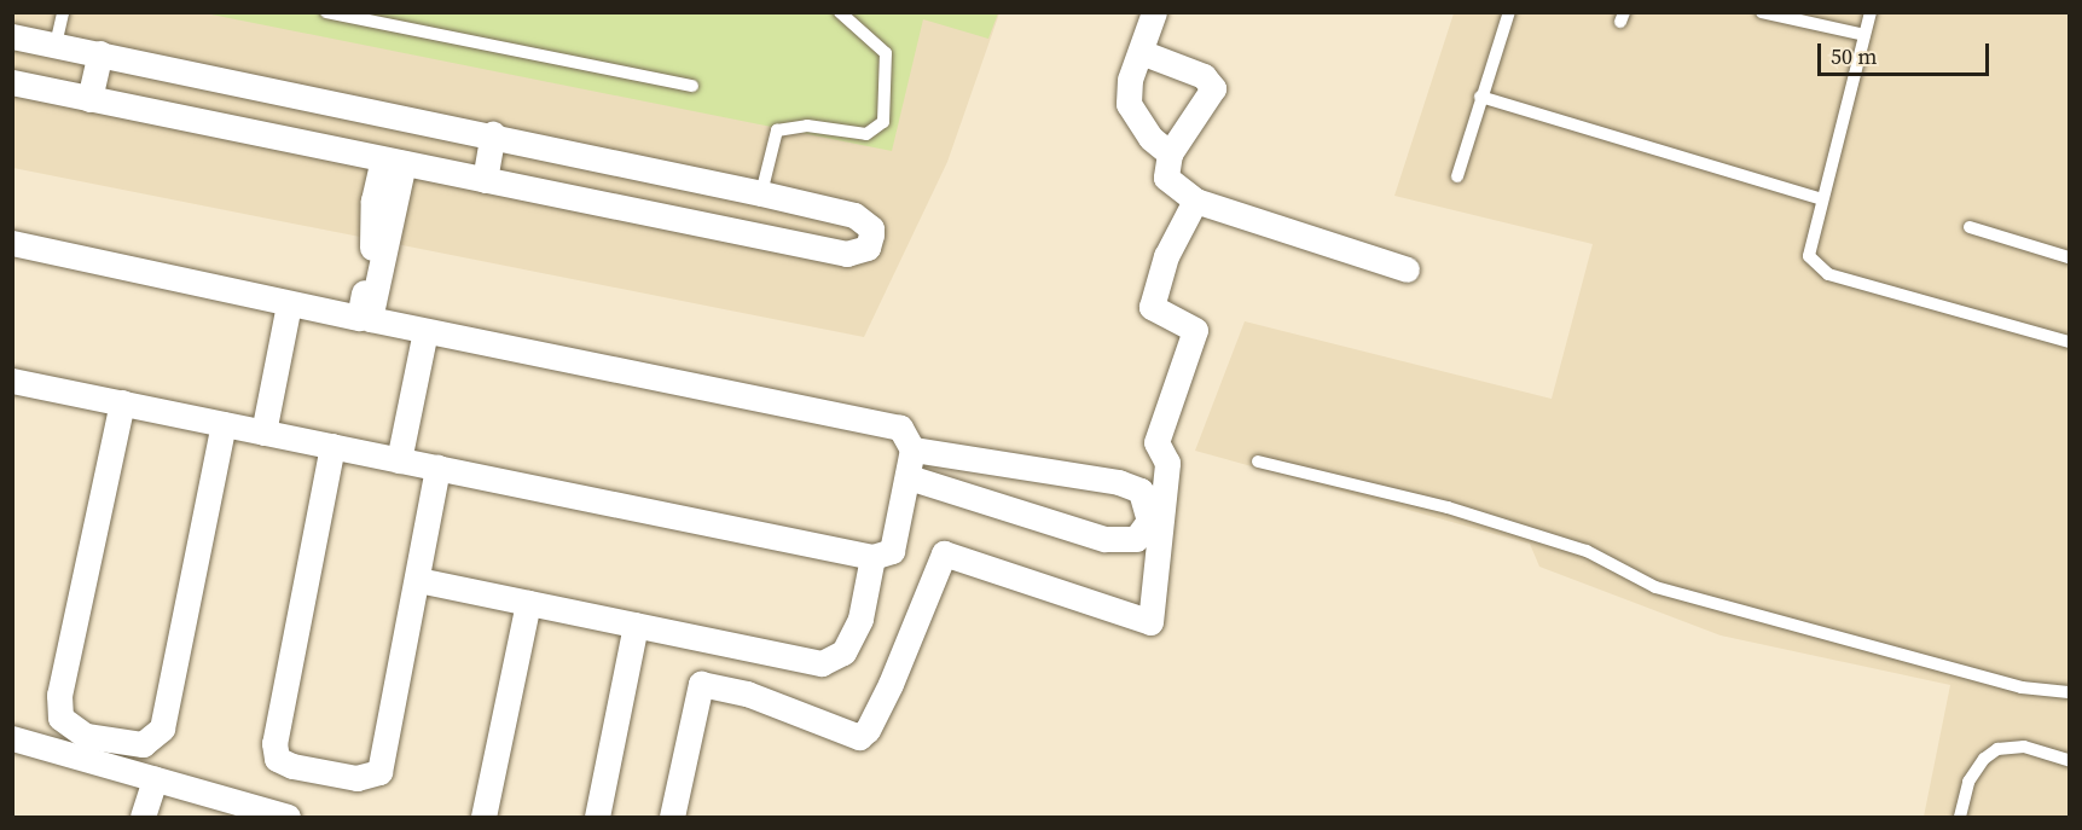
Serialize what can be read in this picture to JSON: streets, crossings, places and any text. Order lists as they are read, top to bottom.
{
  "scale_bar": "50 m"
}
